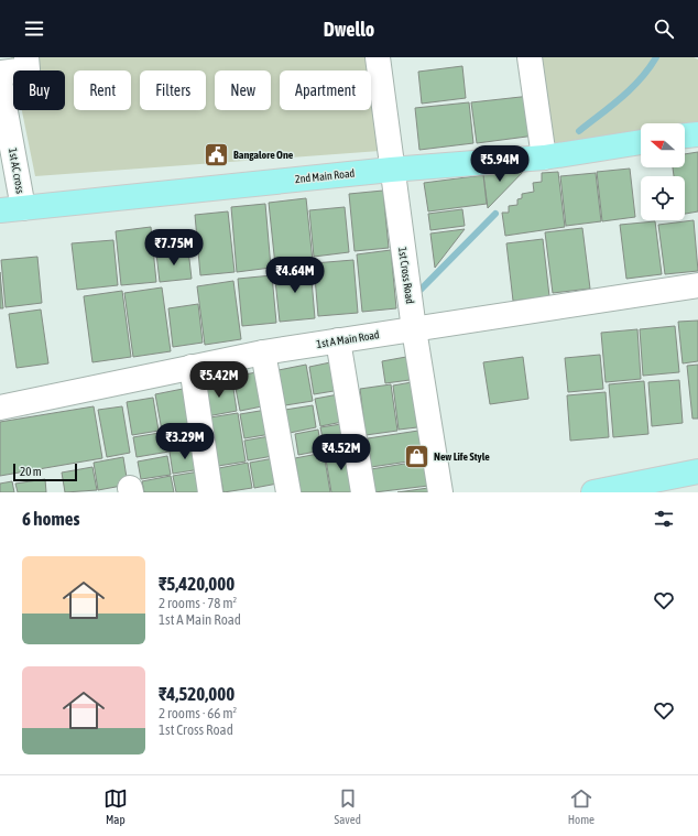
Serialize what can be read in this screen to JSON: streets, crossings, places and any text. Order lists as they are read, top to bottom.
{
  "streets": {
    "main road": ["2nd Main Road"],
    "street": ["1st AC cross", "1st Cross Road", "1st A Main Road"]
  },
  "crossings": [
    ["1st AC cross", "2nd Main Road"],
    ["2nd Main Road", "1st Cross Road"],
    ["1st Cross Road", "1st A Main Road"]
  ],
  "places": {
    "public building": ["Bangalore One"],
    "shop": ["New Life Style"]
  },
  "scale_bar": "20 m",
  "north": "left",
  "page": {
    "header": "Dwello",
    "chip": [
      "Buy",
      "Rent",
      "Filters",
      "New",
      "Apartment"
    ],
    "price": [
      "₹5.94M",
      "₹7.75M",
      "₹4.64M",
      "₹5.42M",
      "₹3.29M",
      "₹4.52M"
    ],
    "scale": "20 m",
    "heading": "6 homes",
    "list": [
      {
        "name": "₹5,420,000",
        "note": "2 rooms · 78 m² · 1st A Main Road"
      },
      {
        "name": "₹4,520,000",
        "note": "2 rooms · 66 m² · 1st Cross Road"
      }
    ],
    "tabs": ["Map", "Saved", "Home"]
  }
}
